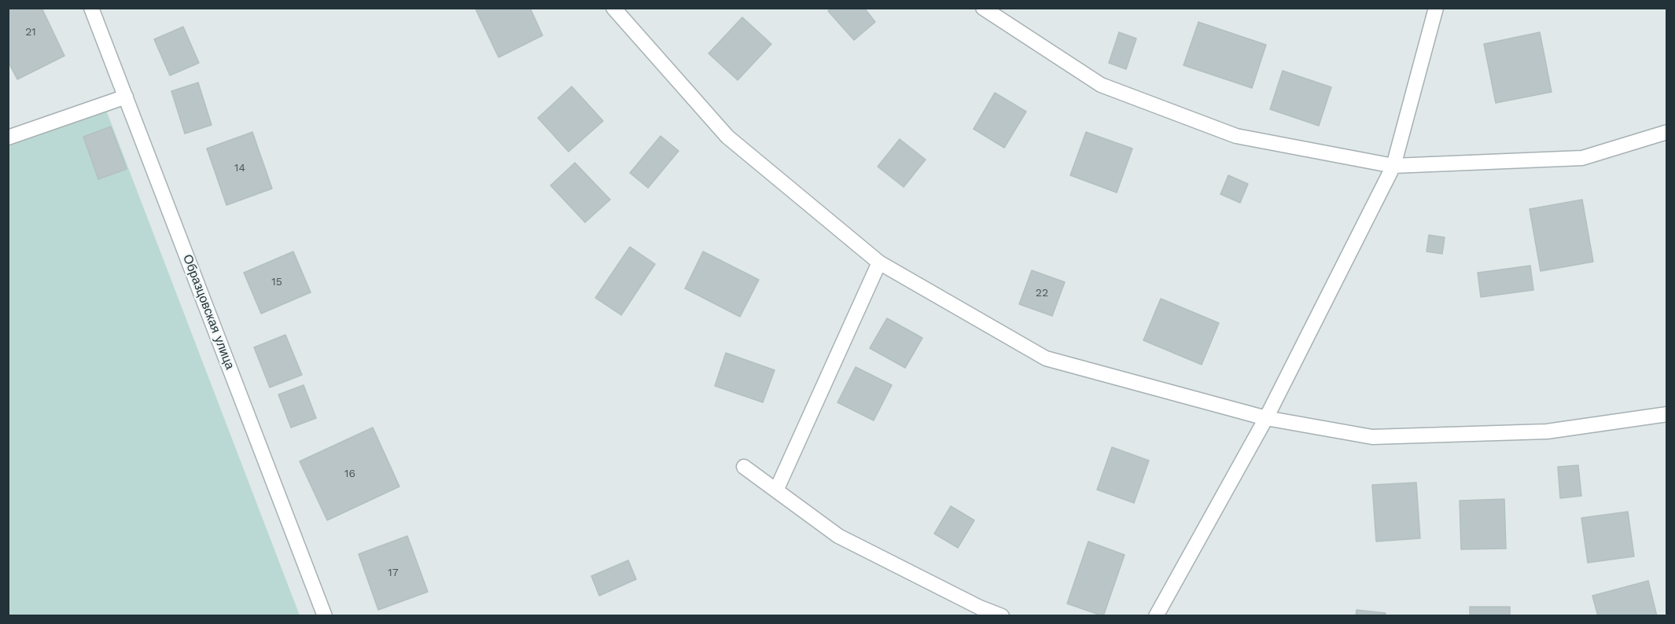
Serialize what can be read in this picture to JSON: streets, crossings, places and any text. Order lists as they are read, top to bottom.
{
  "streets": {
    "street": ["Образцовская улица"]
  },
  "house_numbers": [
    "21",
    "14",
    "15",
    "22",
    "16",
    "17"
  ]
}
